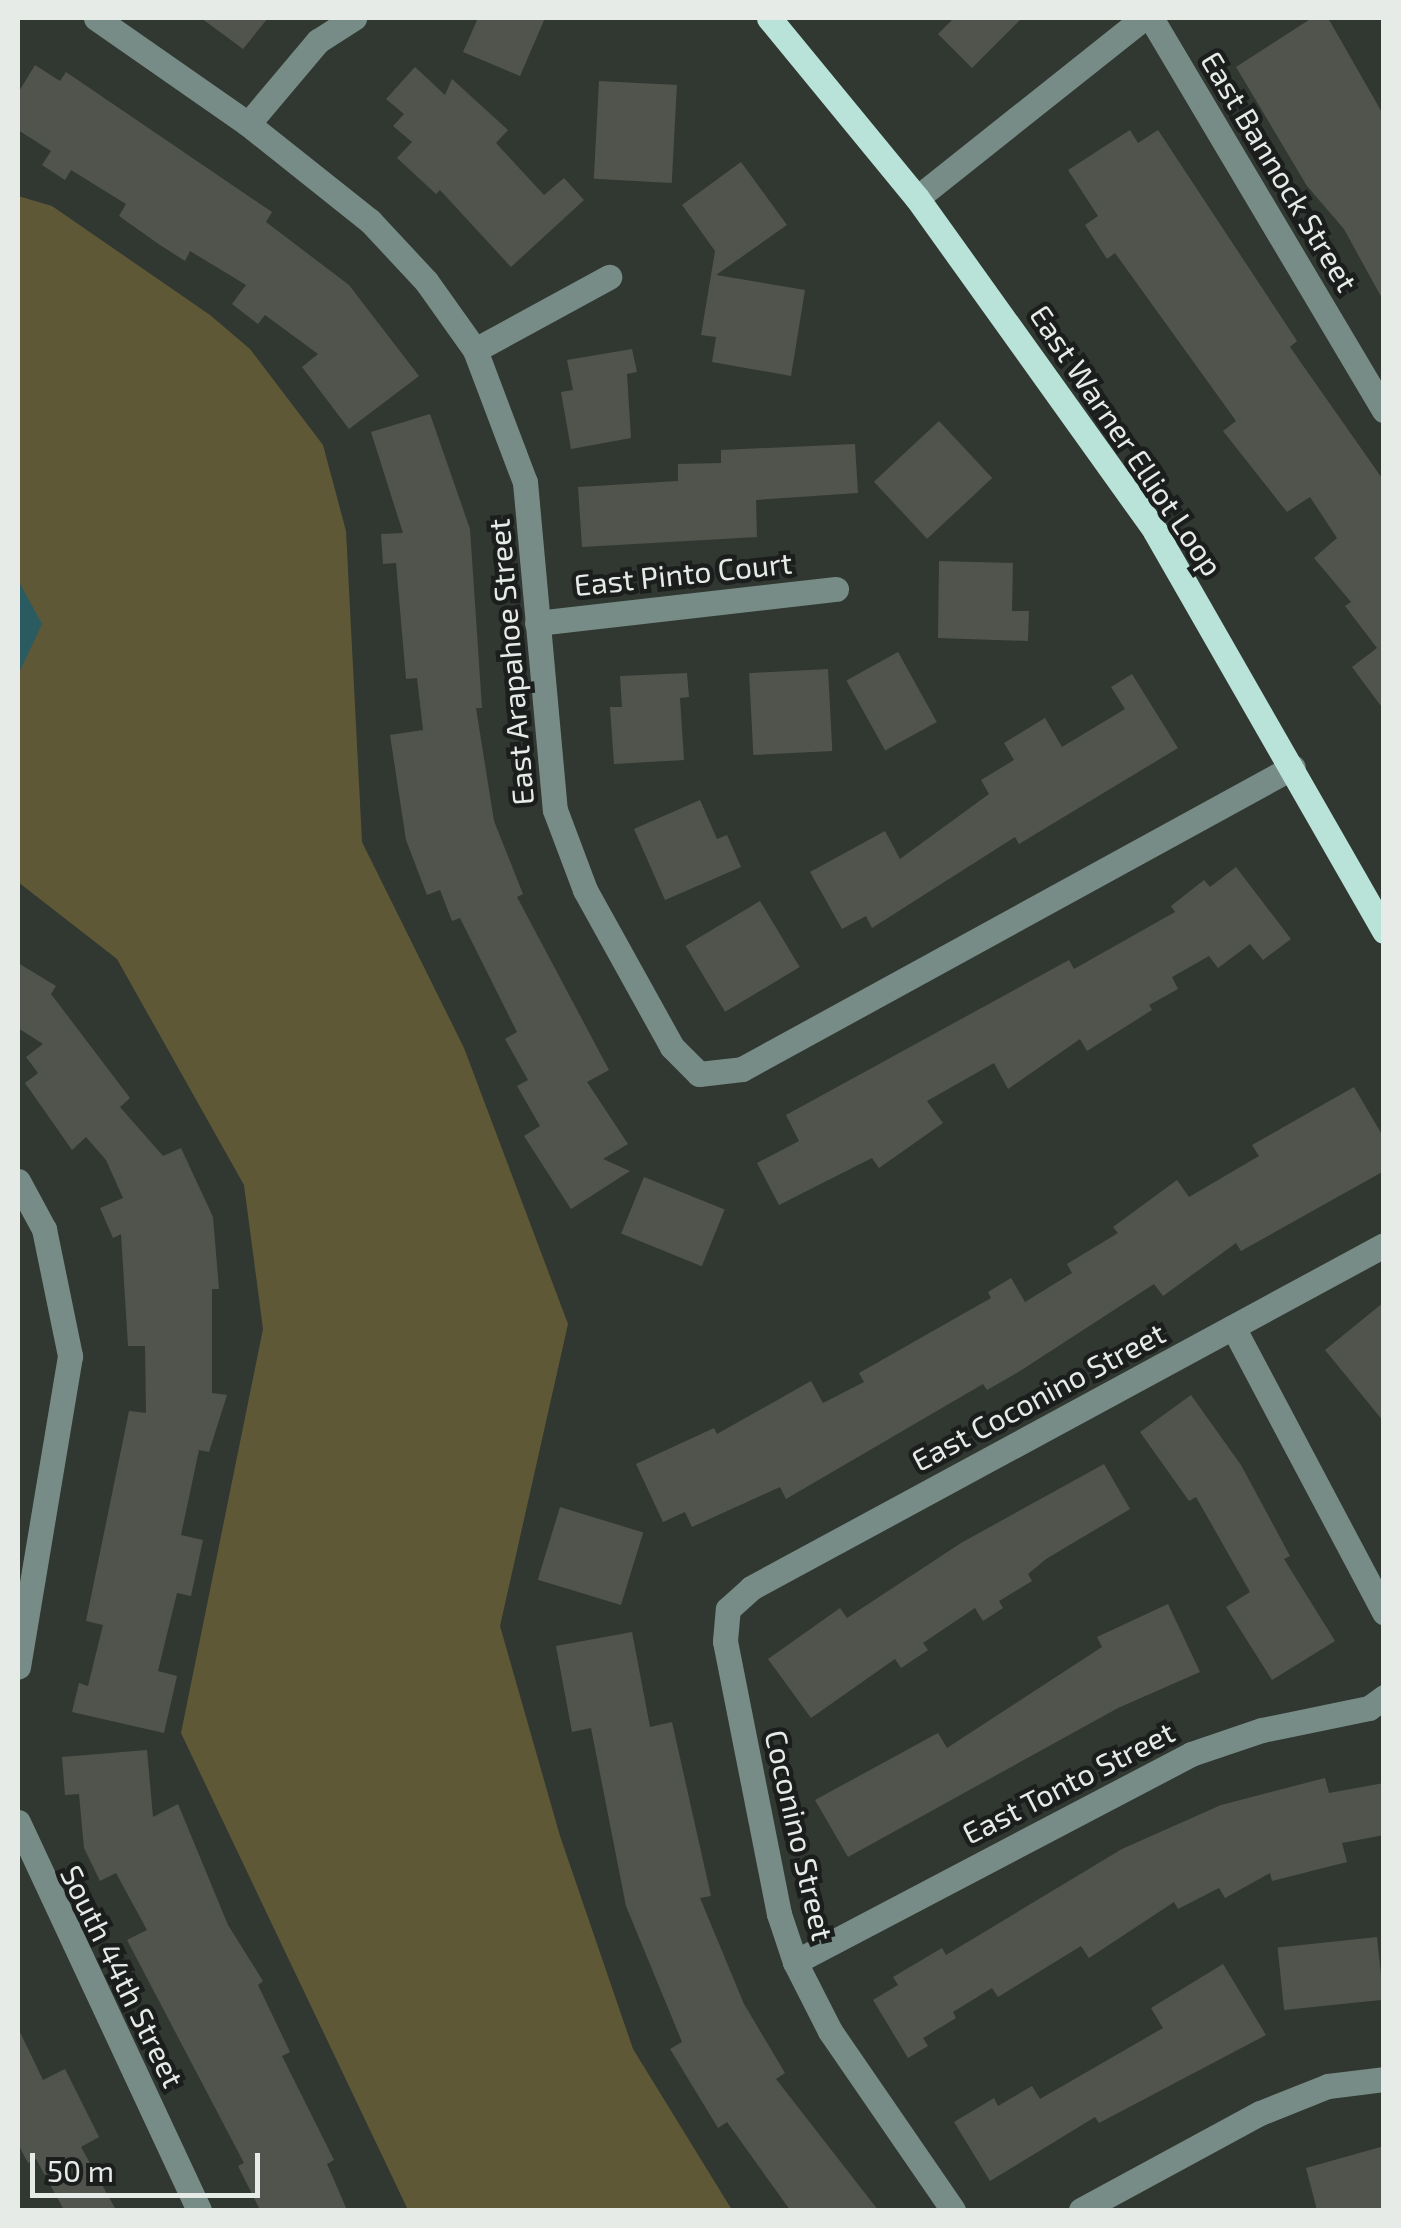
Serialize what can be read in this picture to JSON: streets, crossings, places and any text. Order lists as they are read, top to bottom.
{
  "streets": {
    "main road": ["East Warner Elliot Loop"],
    "street": [
      "East Bannock Street",
      "East Pinto Court",
      "East Arapahoe Street",
      "East Coconino Street",
      "East Tonto Street",
      "Coconino Street",
      "South 44th Street"
    ]
  },
  "crossings": [
    ["East Warner Elliot Loop", "East Arapahoe Street"],
    ["East Pinto Court", "East Arapahoe Street"],
    ["East Coconino Street", "Coconino Street"],
    ["East Tonto Street", "Coconino Street"]
  ],
  "scale_bar": "50 m"
}
